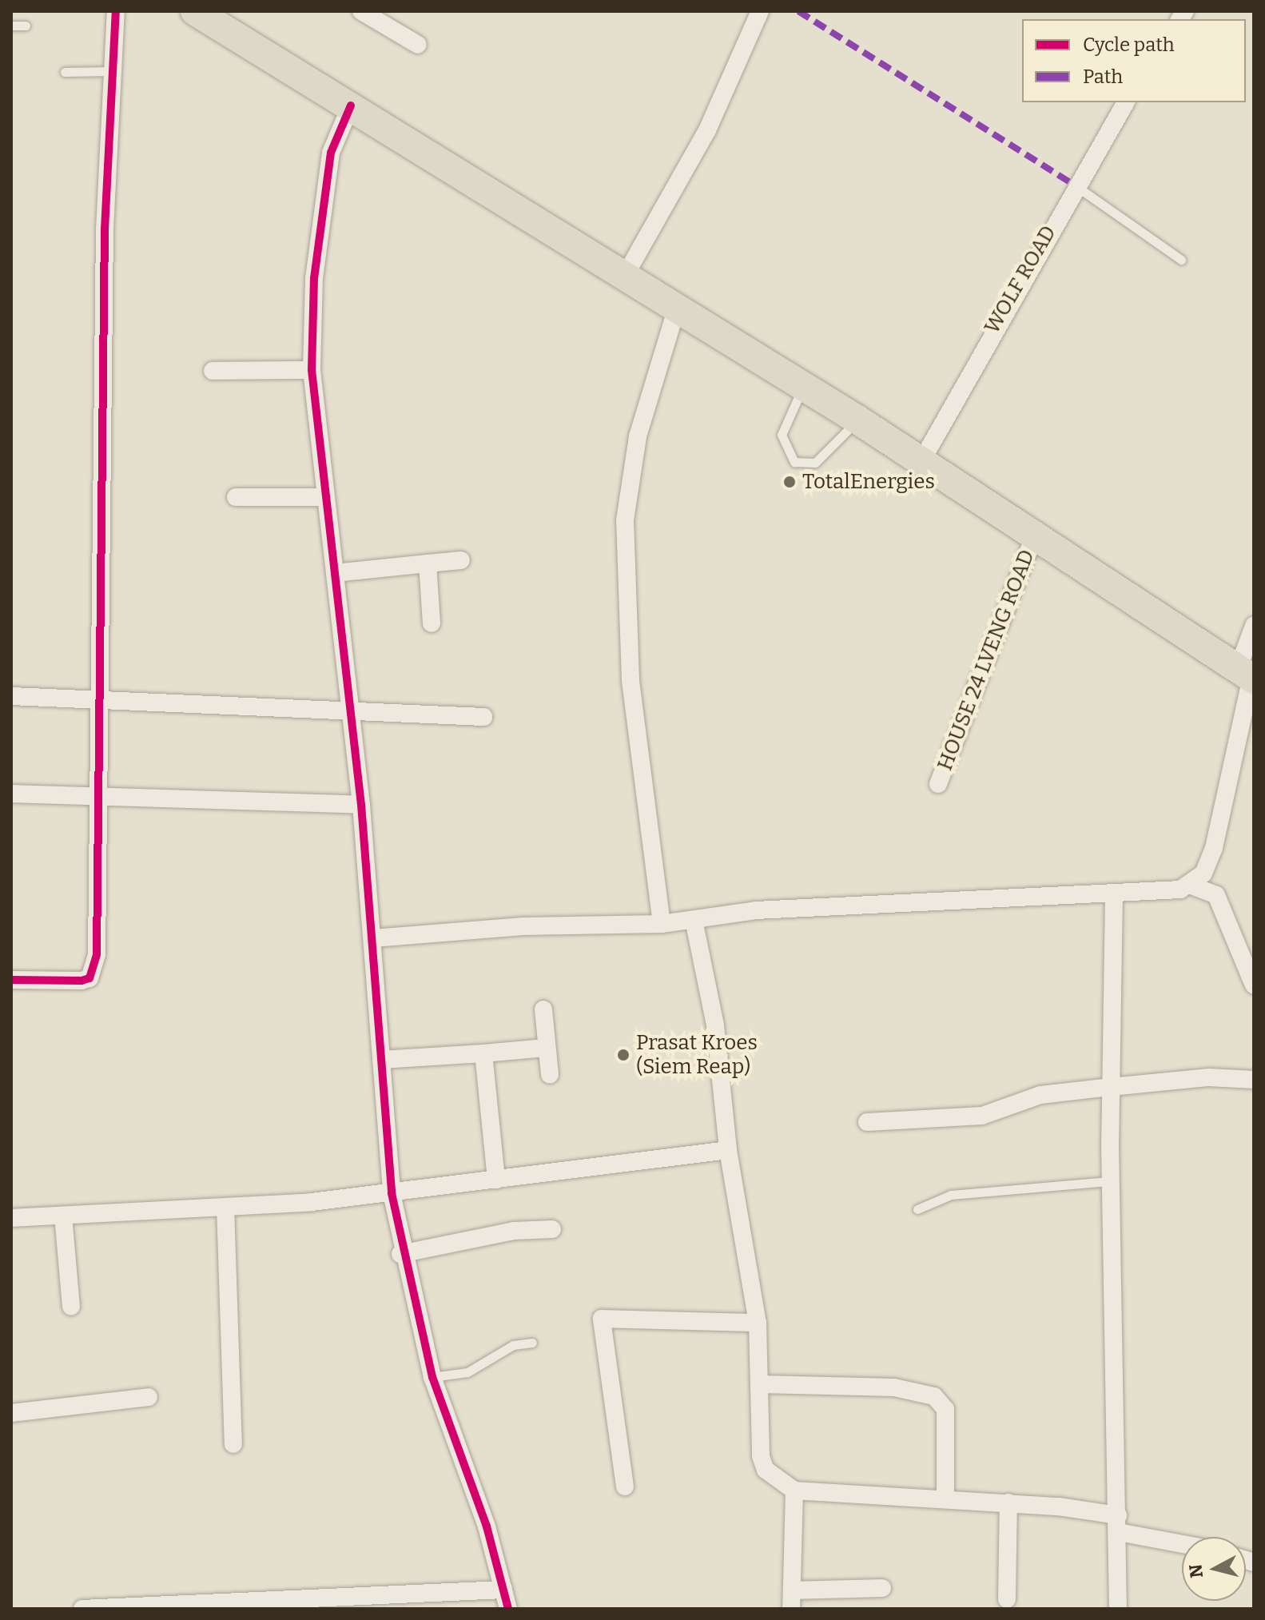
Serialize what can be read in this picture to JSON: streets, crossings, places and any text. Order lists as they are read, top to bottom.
{
  "streets": {
    "street": ["WOLF ROAD", "HOUSE 24 LVENG ROAD"]
  },
  "places": ["TotalEnergies", "Prasat Kroes (Siem Reap)"],
  "legend": ["Cycle path", "Path"],
  "north": "left"
}
